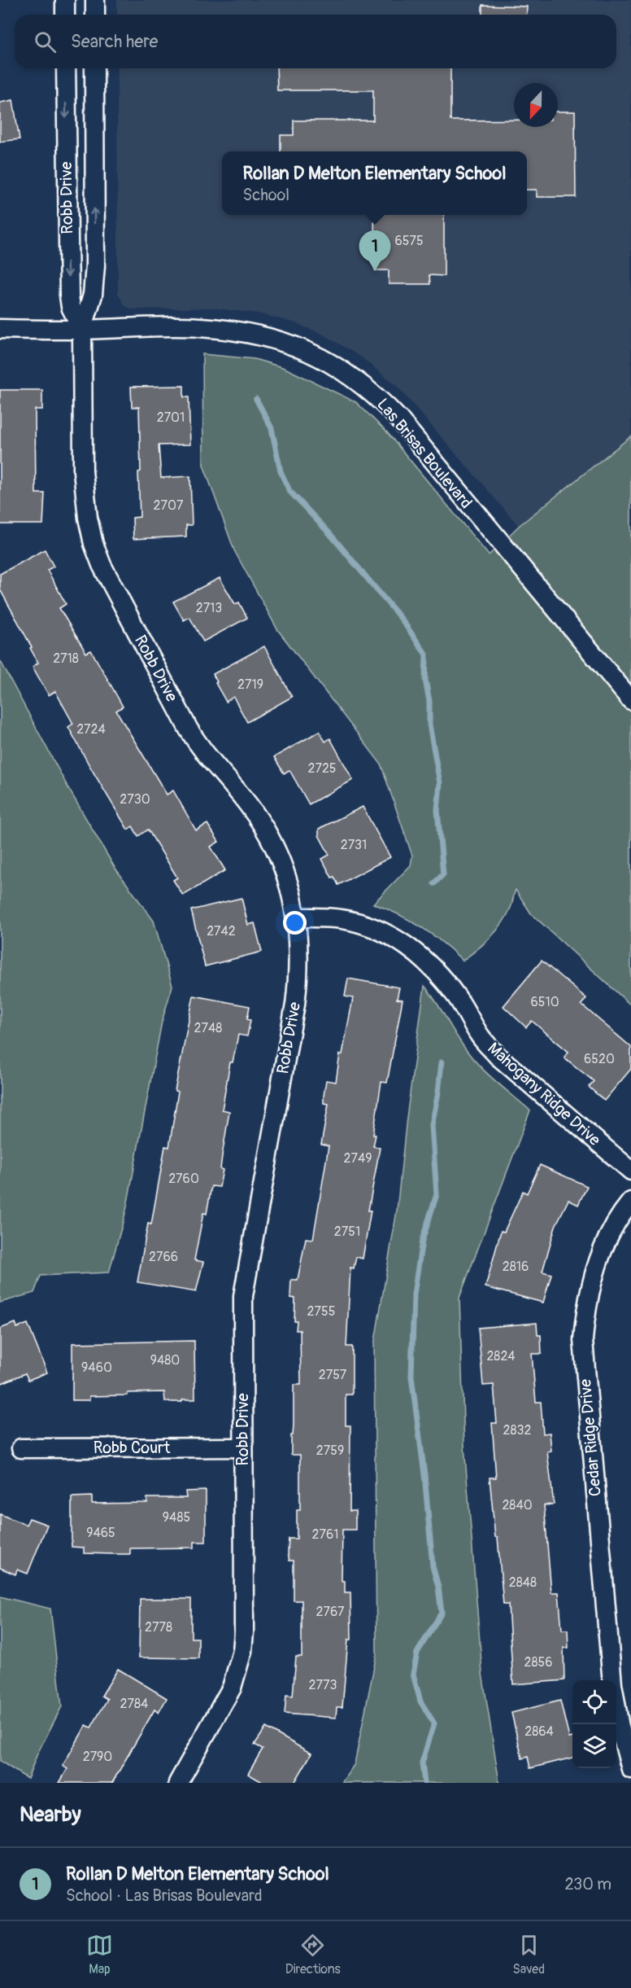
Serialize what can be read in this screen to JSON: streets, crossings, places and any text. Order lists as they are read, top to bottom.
{
  "streets": {
    "street": [
      "Robb Drive",
      "Las Brisas Boulevard",
      "Mahogany Ridge Drive",
      "Cedar Ridge Drive",
      "Robb Court"
    ]
  },
  "crossings": [
    ["Robb Drive", "Las Brisas Boulevard"],
    ["Robb Drive", "Mahogany Ridge Drive"],
    ["Robb Drive", "Robb Court"]
  ],
  "house_numbers": [
    "6575",
    "2701",
    "2707",
    "2713",
    "2718",
    "2719",
    "2724",
    "2725",
    "2730",
    "2731",
    "2742",
    "6510",
    "2748",
    "6520",
    "2749",
    "2760",
    "2751",
    "2766",
    "2816",
    "2755",
    "2824",
    "9480",
    "9460",
    "2757",
    "2832",
    "2759",
    "2840",
    "9485",
    "9465",
    "2761",
    "2848",
    "2767",
    "2778",
    "2856",
    "2773",
    "2784",
    "2864",
    "2790"
  ],
  "north": "bottom",
  "page": {
    "search": "Search here",
    "popup": ["Rollan D Melton Elementary School", "School"],
    "pins": "1",
    "heading": "Nearby",
    "list": [
      {
        "mark": "1",
        "name": "Rollan D Melton Elementary School",
        "note": "School · Las Brisas Boulevard",
        "value": "230 m"
      }
    ],
    "nav": ["Map", "Directions", "Saved"]
  }
}
